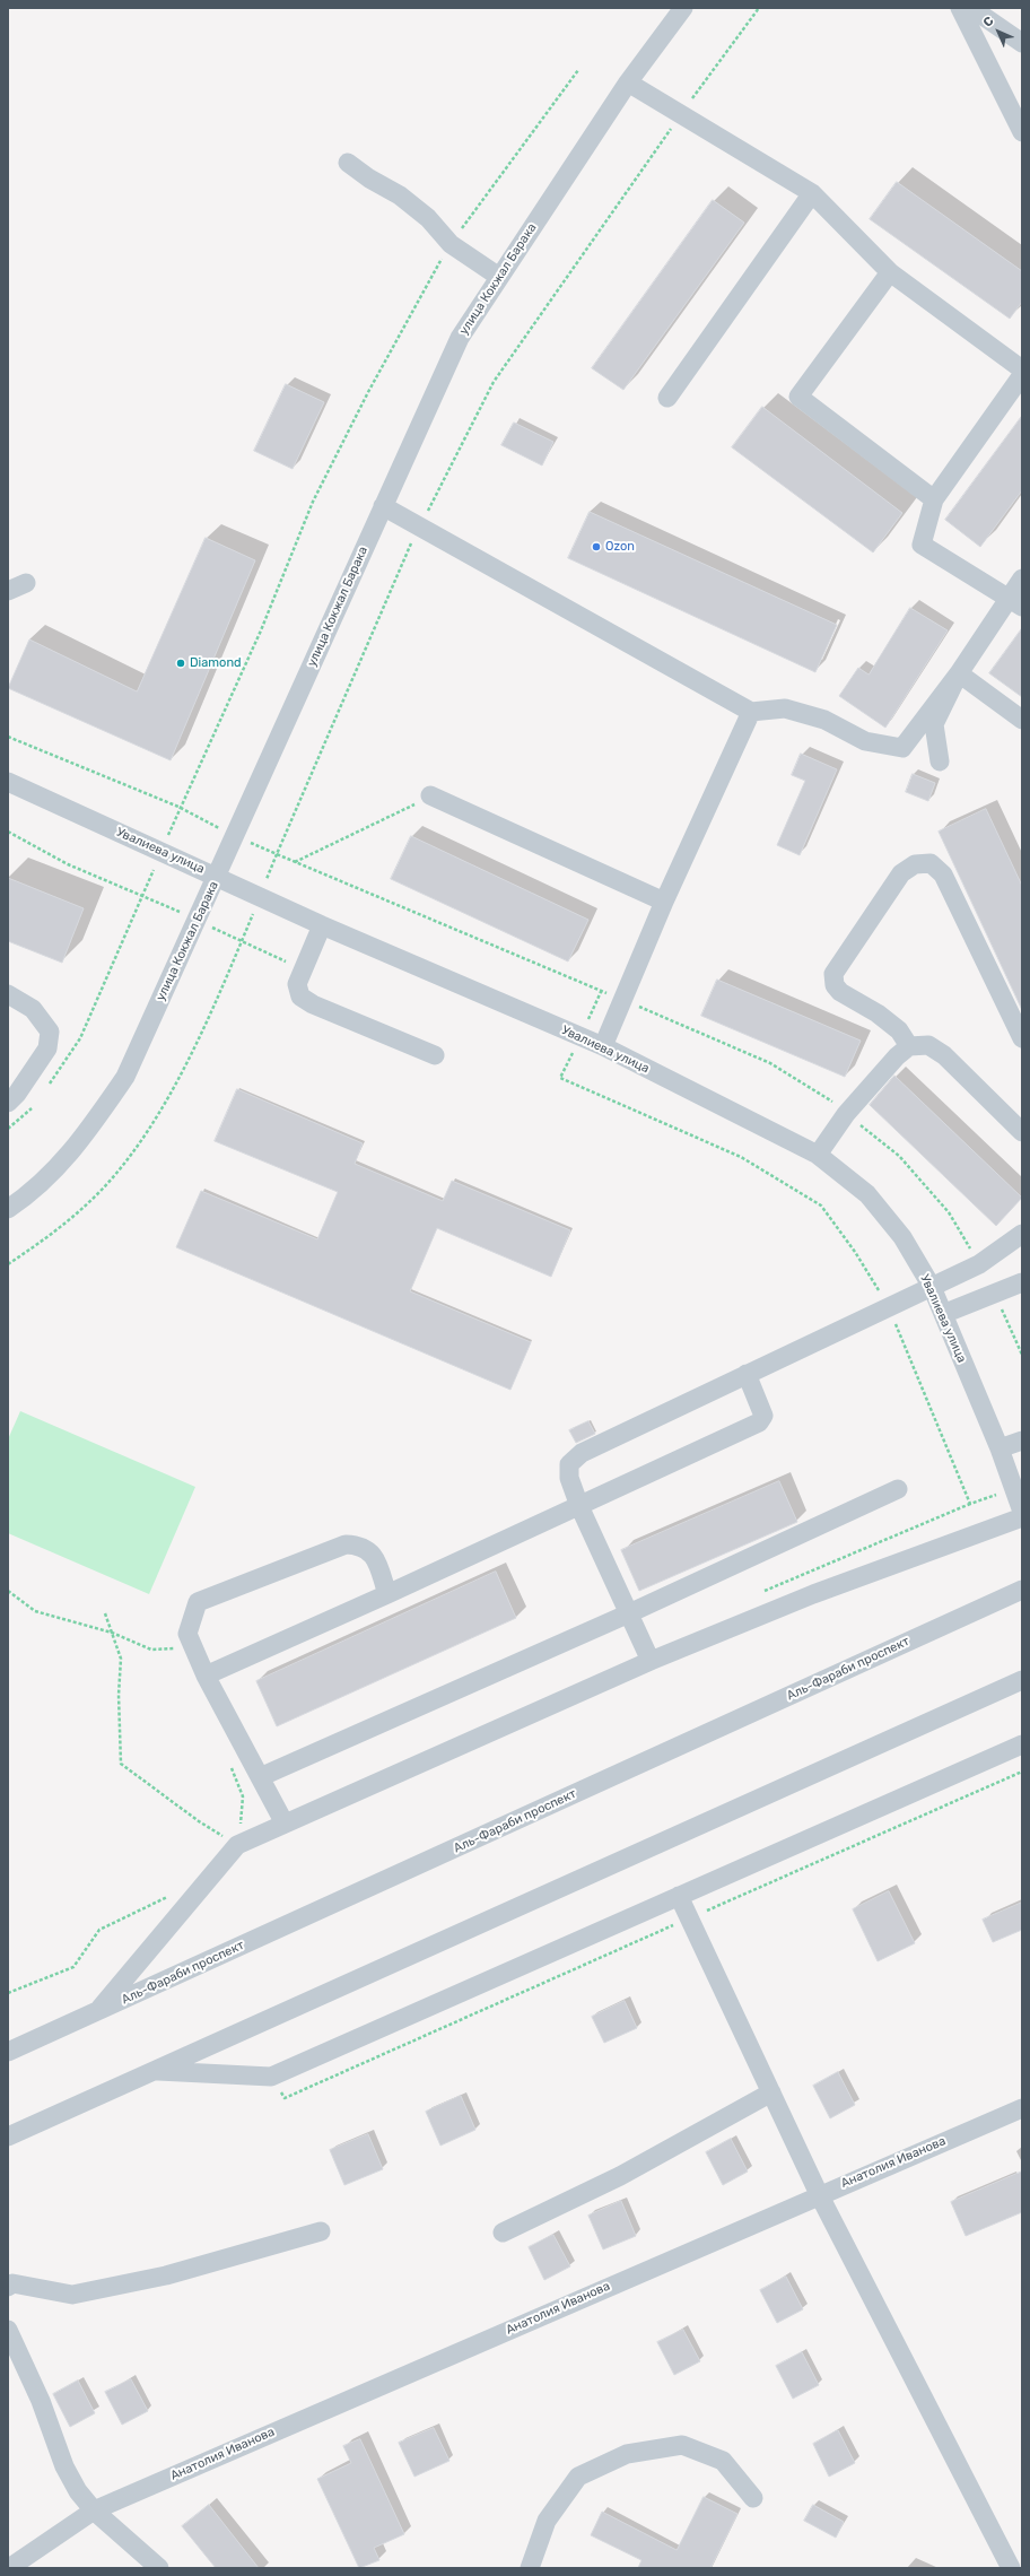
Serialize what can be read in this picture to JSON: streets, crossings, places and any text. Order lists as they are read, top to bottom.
{
  "streets": {
    "street": [
      "улица Кокжал Барака",
      "Увалиева улица",
      "Аль-Фараби проспект",
      "Анатолия Иванова"
    ]
  },
  "crossings": [
    ["улица Кокжал Барака", "Увалиева улица"]
  ],
  "places": ["Ozon", "Diamond"],
  "north": "top left"
}
